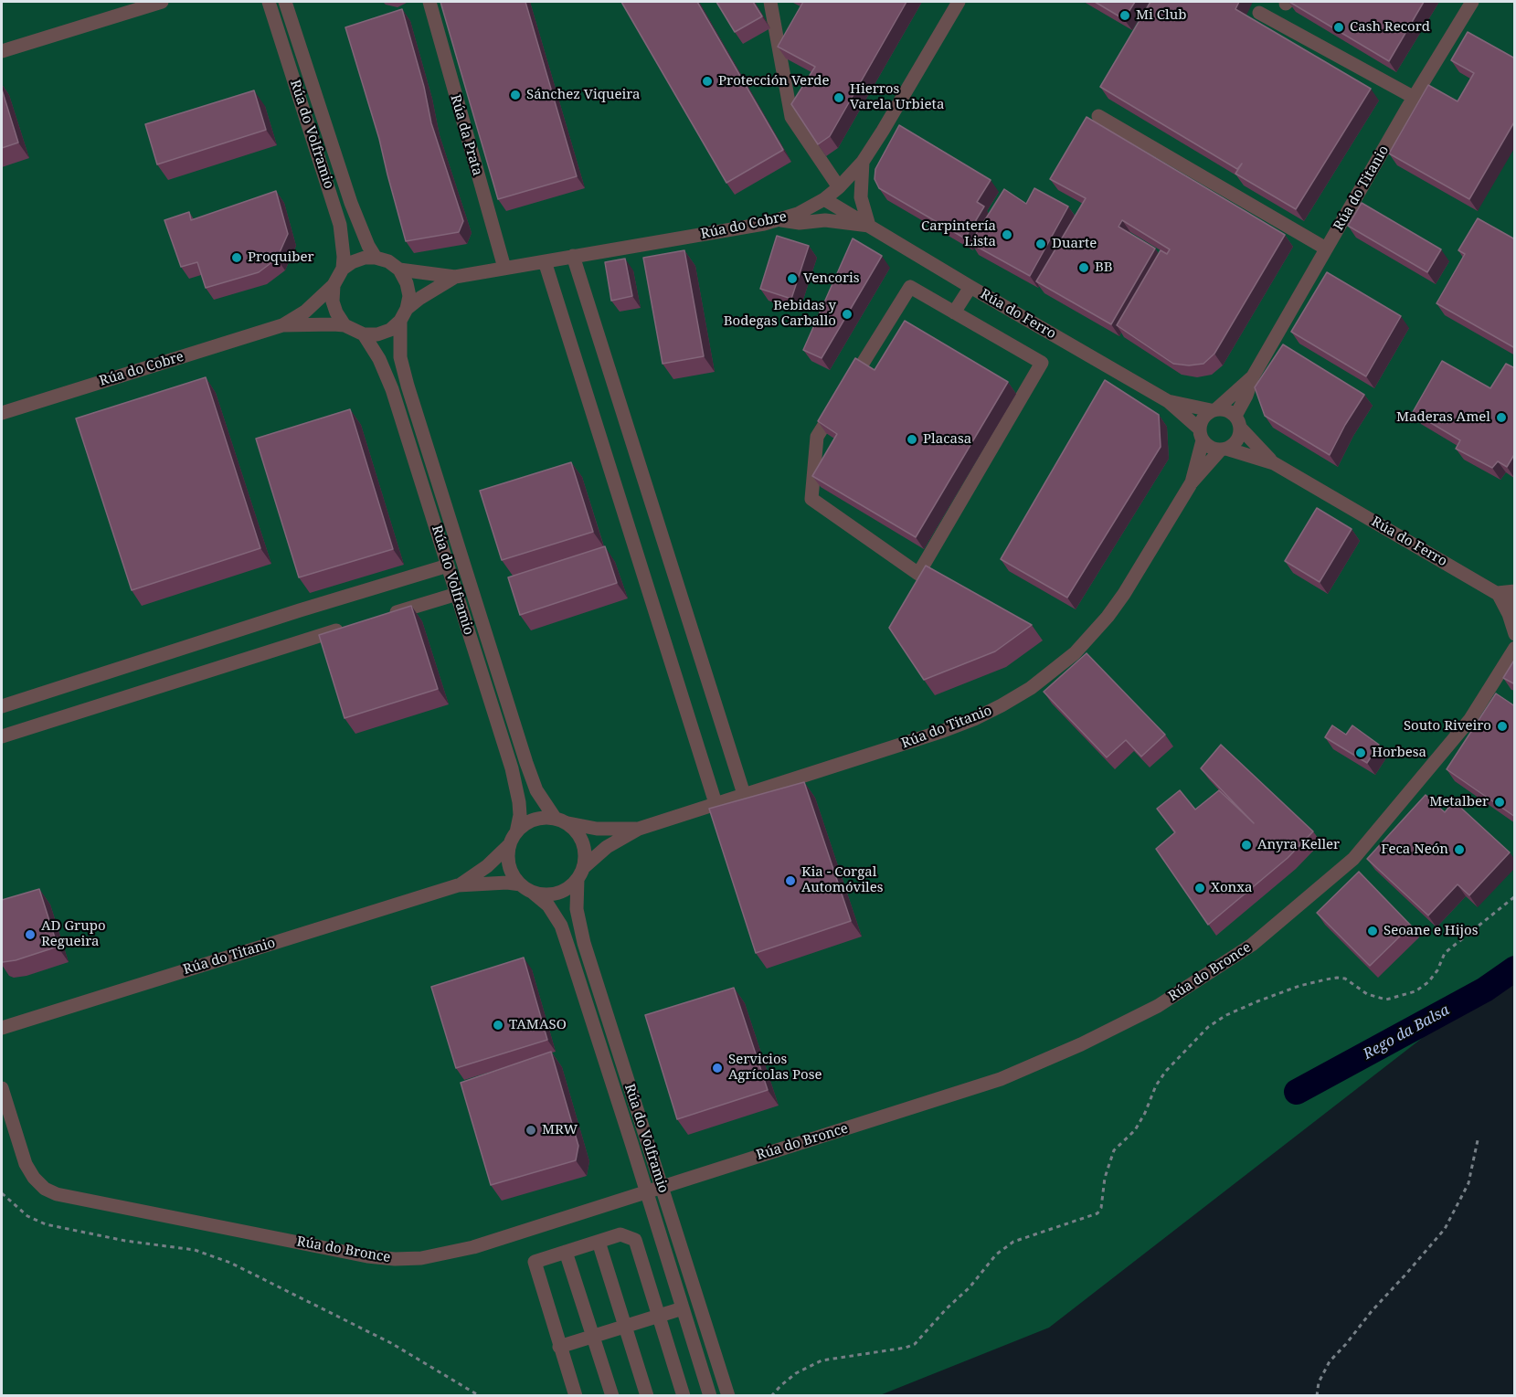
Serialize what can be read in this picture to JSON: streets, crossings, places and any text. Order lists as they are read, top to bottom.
{
  "streets": {
    "street": [
      "Rúa do Volframio",
      "Rúa da Prata",
      "Rúa do Titanio",
      "Rúa do Cobre",
      "Rúa do Ferro",
      "Rúa do Bronce"
    ]
  },
  "crossings": [
    ["Rúa do Volframio", "Rúa do Bronce"],
    ["Rúa da Prata", "Rúa do Cobre"],
    ["Rúa do Titanio", "Rúa do Ferro"],
    ["Rúa do Cobre", "Rúa do Ferro"]
  ],
  "water": ["Rego da Balsa"],
  "places": [
    "Mi Club",
    "Cash Record",
    "Protección Verde",
    "Sánchez Viqueira",
    "Hierros Varela Urbieta",
    "Carpintería Lista",
    "Duarte",
    "Proquiber",
    "BB",
    "Vencoris",
    "Bebidas y Bodegas Carballo",
    "Maderas Amel",
    "Placasa",
    "Souto Riveiro",
    "Horbesa",
    "Metalber",
    "Anyra Keller",
    "Feca Neón",
    "Kia - Corgal Automóviles",
    "Xonxa",
    "Seoane e Hijos",
    "AD Grupo Regueira",
    "TAMASO",
    "Servicios Agrícolas Pose",
    "MRW"
  ]
}
